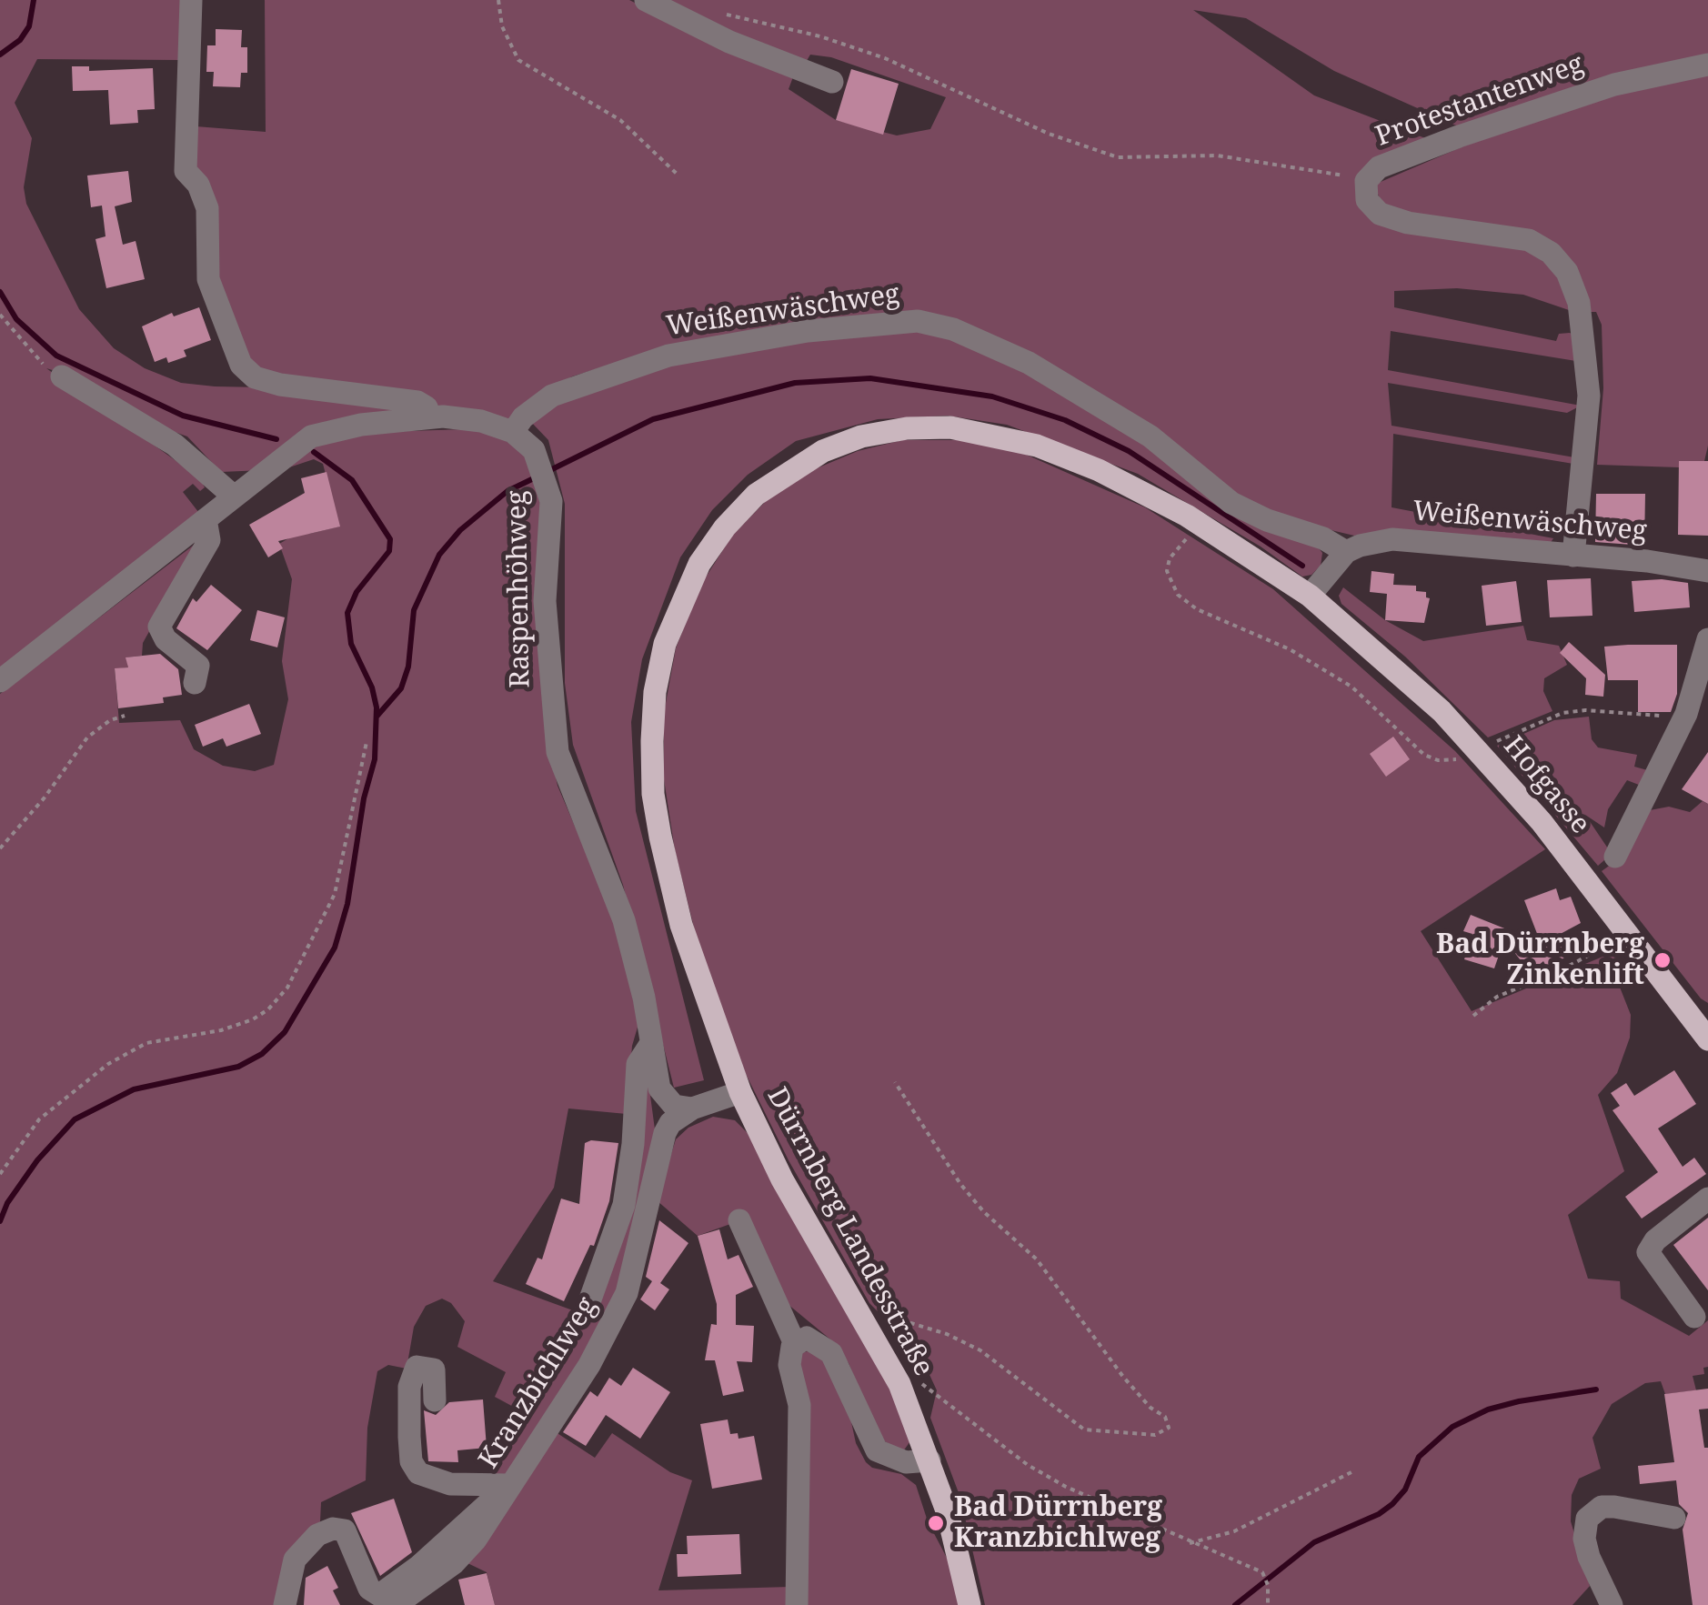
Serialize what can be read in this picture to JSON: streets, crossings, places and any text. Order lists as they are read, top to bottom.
{
  "streets": {
    "main road": ["Hofgasse", "Dürrnberg Landesstraße"],
    "street": [
      "Protestantenweg",
      "Weißenwäschweg",
      "Raspenhöhweg",
      "Kranzbichlweg"
    ]
  },
  "crossings": [
    ["Protestantenweg", "Weißenwäschweg"],
    ["Weißenwäschweg", "Raspenhöhweg"],
    ["Raspenhöhweg", "Kranzbichlweg"],
    ["Hofgasse", "Dürrnberg Landesstraße"]
  ],
  "places": ["Bad Dürrnberg Zinkenlift", "Bad Dürrnberg Kranzbichlweg"]
}
